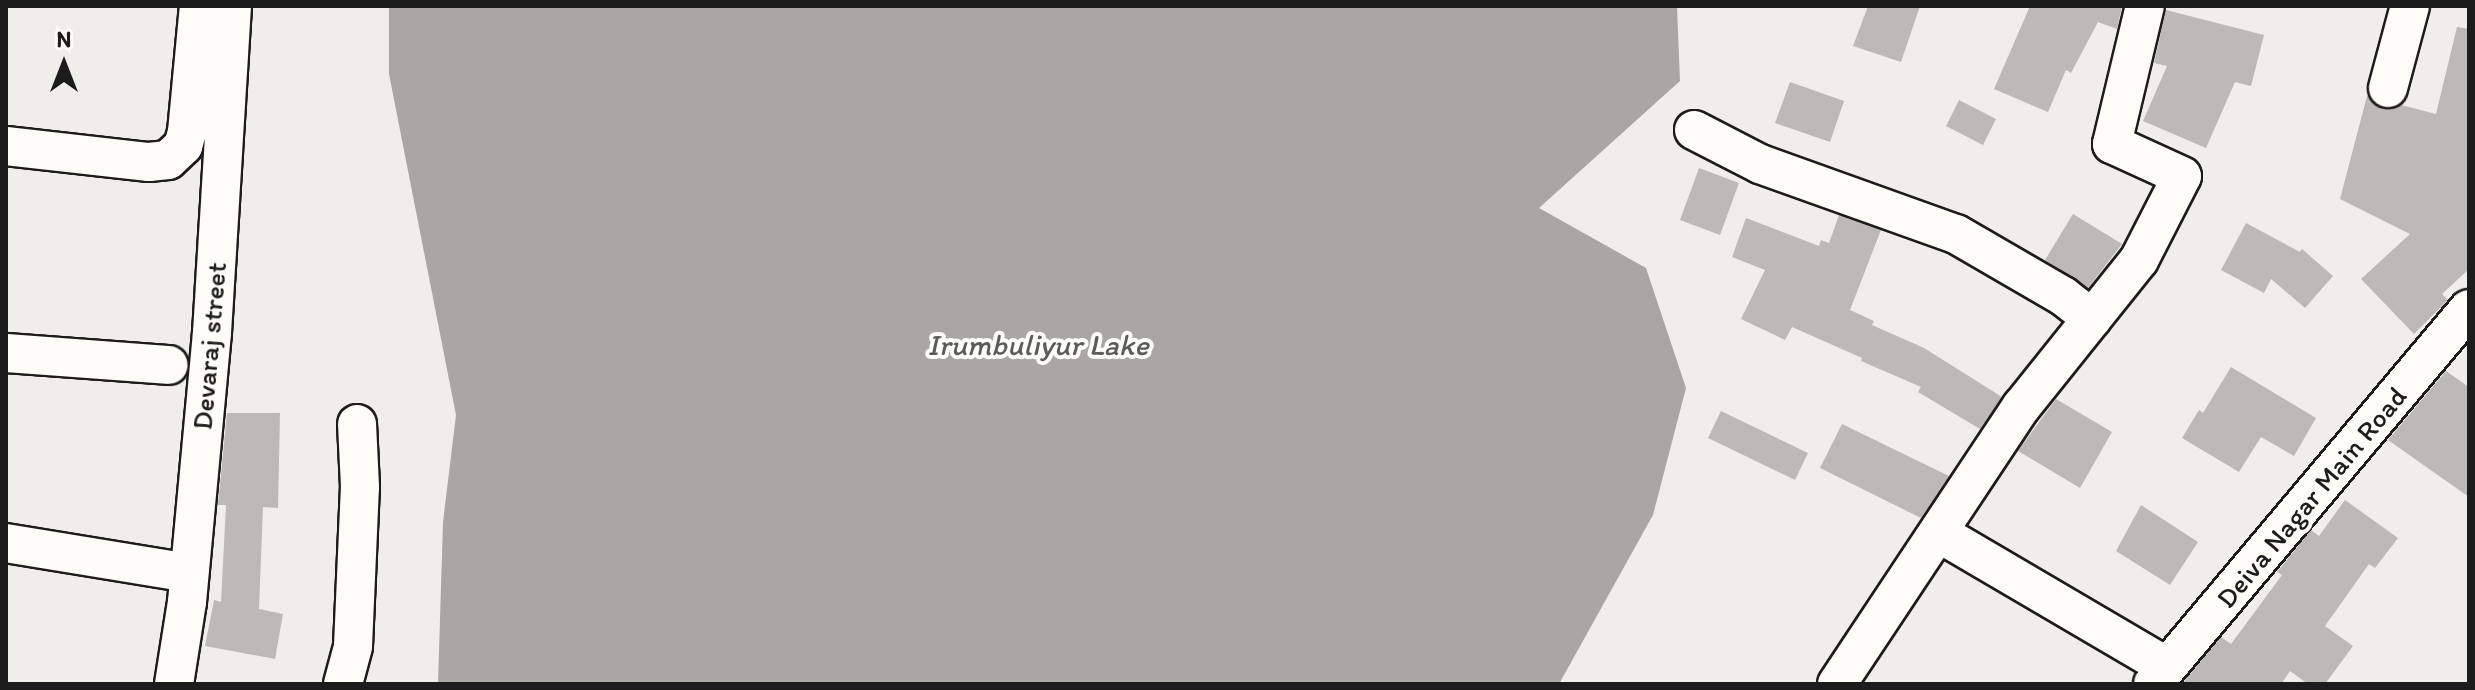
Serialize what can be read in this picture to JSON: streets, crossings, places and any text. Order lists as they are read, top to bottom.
{
  "streets": {
    "street": ["Devaraj street", "Deiva Nagar Main Road"]
  },
  "water": ["Irumbuliyur Lake"],
  "north": "top"
}
